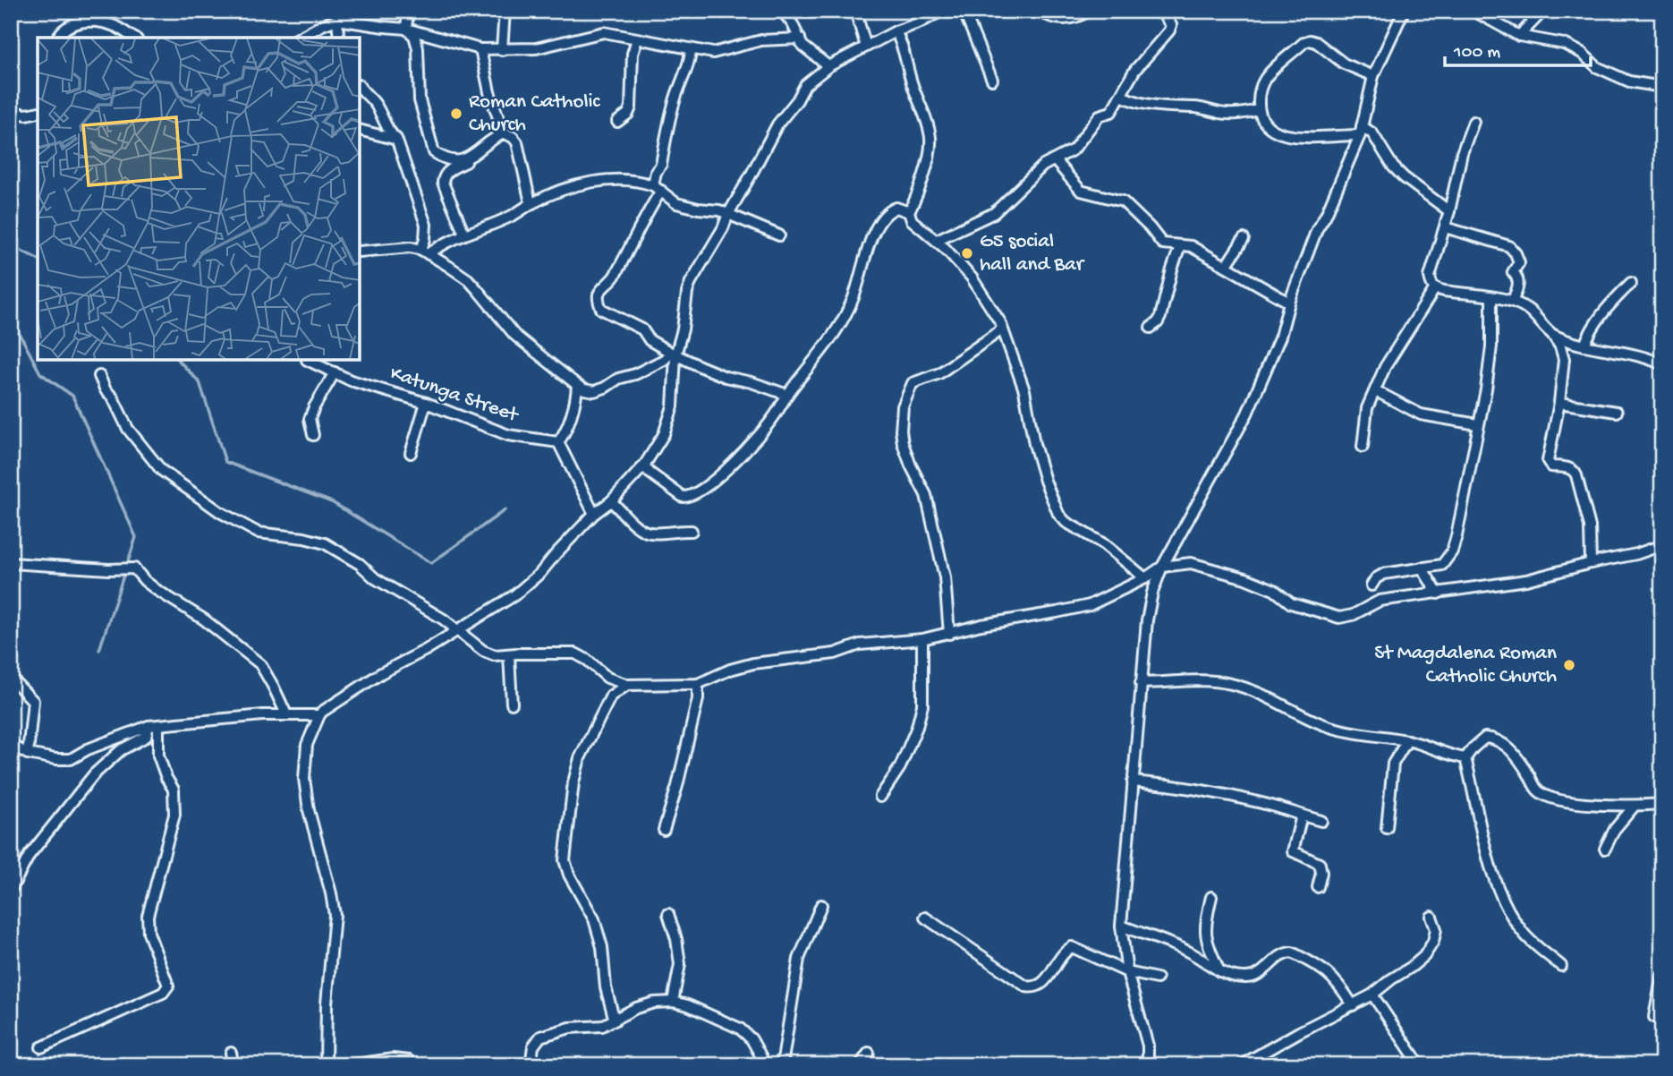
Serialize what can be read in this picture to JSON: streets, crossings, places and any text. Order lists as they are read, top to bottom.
{
  "streets": {
    "street": ["Katunga Street"]
  },
  "places": ["Roman Catholic Church", "G5 social hall and Bar", "St Magdalena Roman Catholic Church"],
  "scale_bar": "100 m"
}
